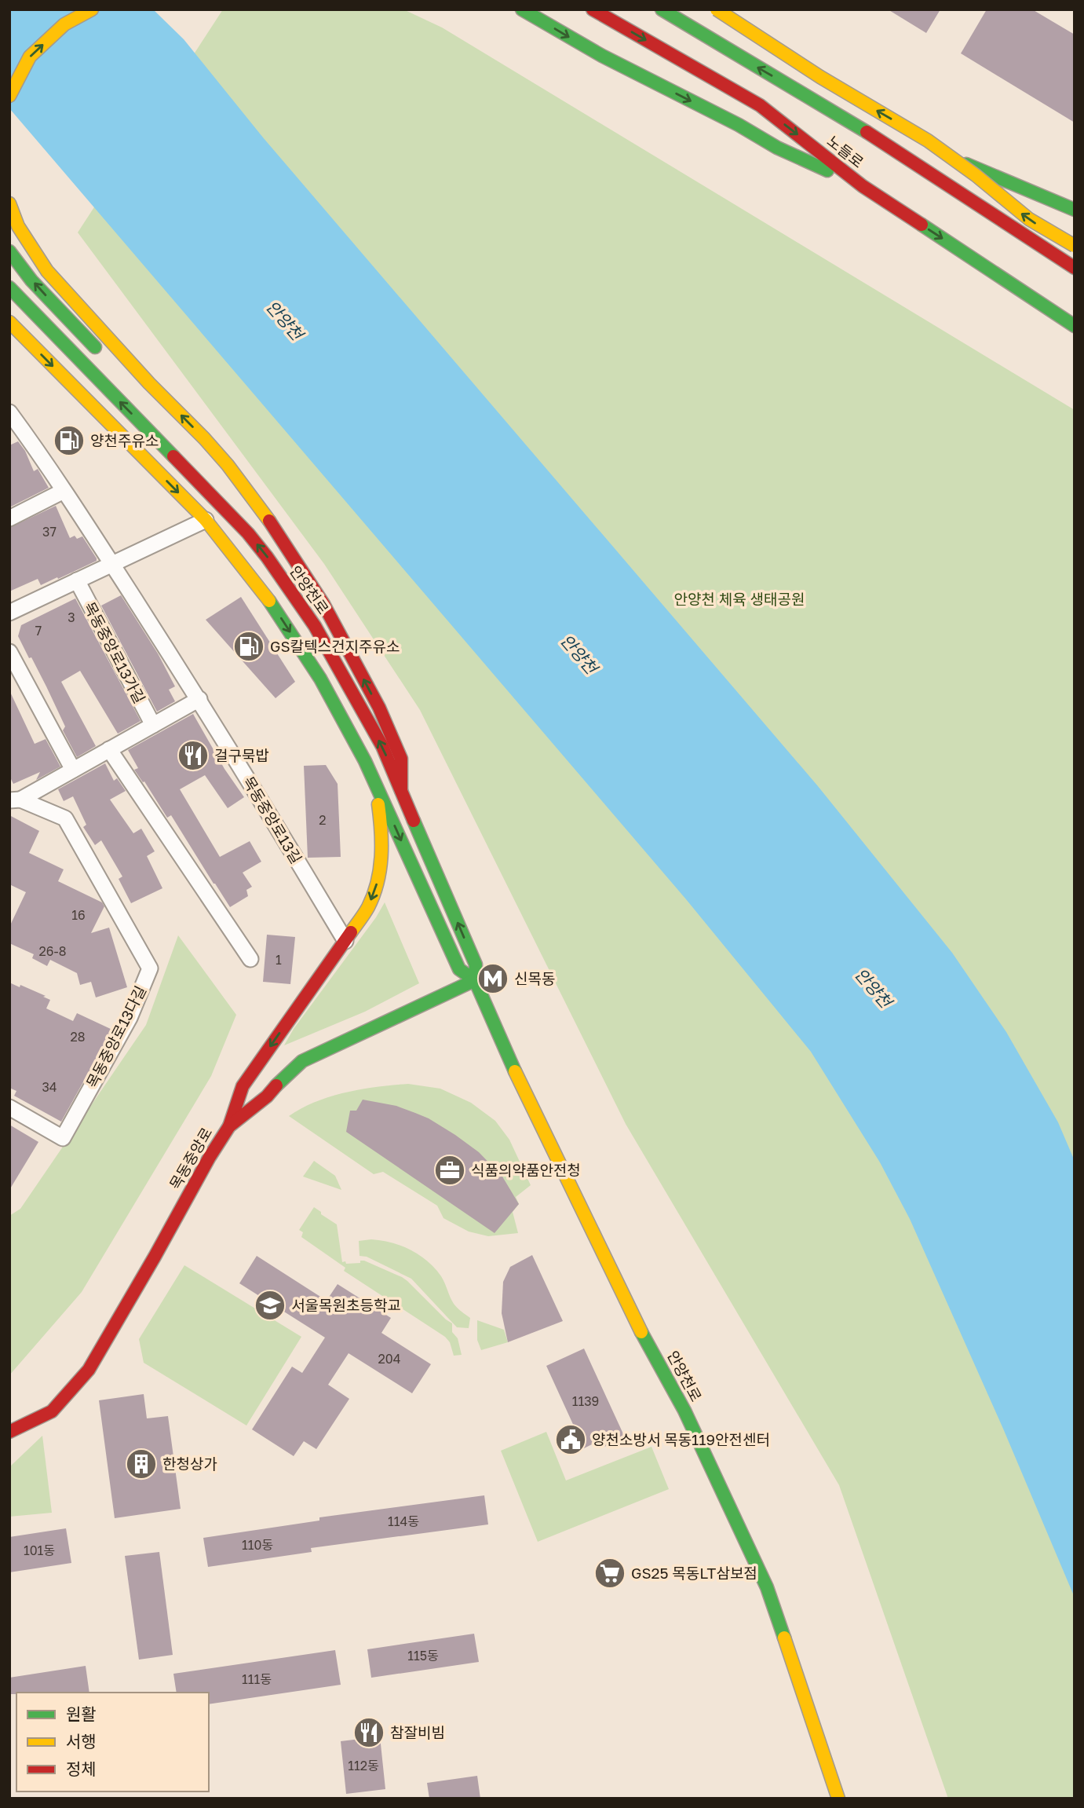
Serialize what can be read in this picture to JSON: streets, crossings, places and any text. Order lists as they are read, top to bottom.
{
  "streets": {
    "main road": ["노들로", "안양천로", "목동중앙로"],
    "street": ["목동중앙로13가길", "목동중앙로13길", "목동중앙로13다길"]
  },
  "crossings": [
    ["안양천로", "목동중앙로"]
  ],
  "water": ["안양천"],
  "parks": ["안양천 체육 생태공원"],
  "places": {
    "fuel station": ["양천주유소", "GS칼텍스건지주유소"],
    "restaurant": ["걸구묵밥", "참잘비빔"],
    "metro station": ["신목동"],
    "office": ["식품의약품안전청"],
    "school or university": ["서울목원초등학교"],
    "public building": ["양천소방서 목동119안전센터"],
    "building": ["한청상가"],
    "supermarket": ["GS25 목동LT삼보점"]
  },
  "house_numbers": [
    "37",
    "3",
    "7",
    "2",
    "16",
    "26-8",
    "1",
    "28",
    "34",
    "204",
    "1139",
    "114동",
    "110동",
    "101동",
    "115동",
    "111동",
    "112동"
  ],
  "legend": ["원활", "서행", "정체"]
}
